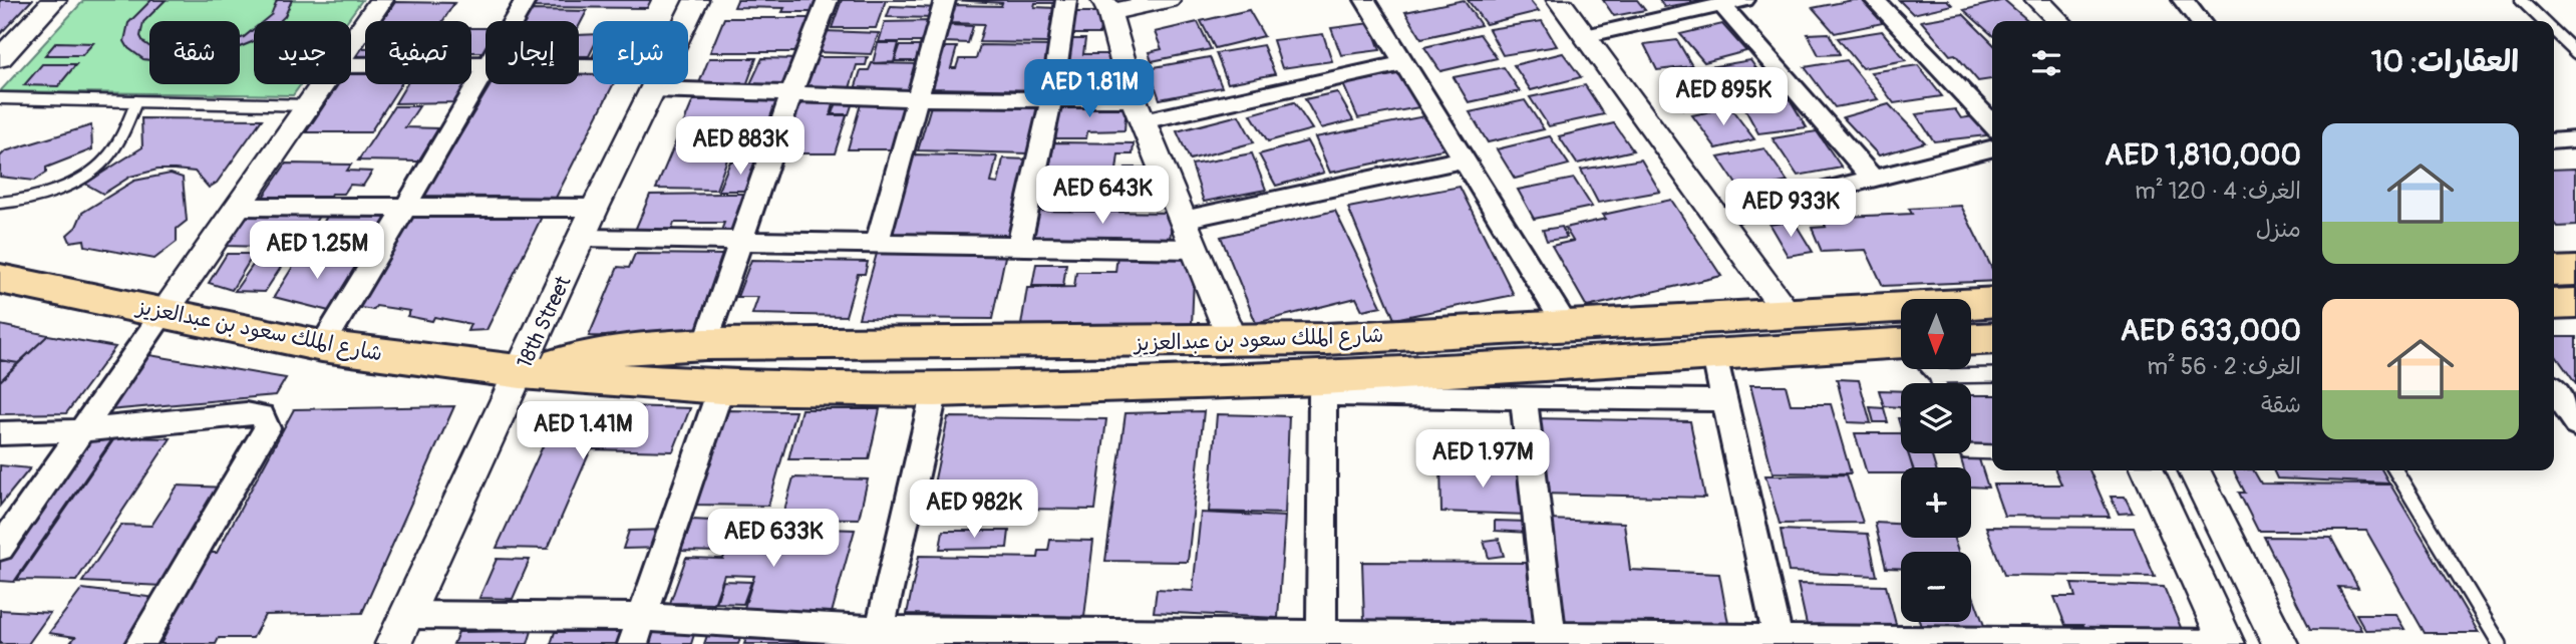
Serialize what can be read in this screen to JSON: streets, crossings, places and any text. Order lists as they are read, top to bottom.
{
  "streets": {
    "main road": ["شارع الملك سعود بن عبدالعزيز"],
    "street": ["18th Street"]
  },
  "crossings": [
    ["18th Street", "شارع الملك سعود بن عبدالعزيز"]
  ],
  "north": "bottom",
  "page": {
    "chip": [
      "شراء",
      "إيجار",
      "تصفية",
      "جديد",
      "شقة"
    ],
    "heading": "العقارات: 10",
    "price": [
      "AED 1.81M",
      "AED 895K",
      "AED 883K",
      "AED 643K",
      "AED 933K",
      "AED 1.25M",
      "AED 1.41M",
      "AED 1.97M",
      "AED 982K",
      "AED 633K"
    ],
    "list": [
      {
        "name": "AED 1,810,000",
        "note": "الغرف: 4 · 120 m² · منزل"
      },
      {
        "name": "AED 633,000",
        "note": "الغرف: 2 · 56 m² · شقة"
      }
    ],
    "map_buttons": ["+", "−"]
  }
}
